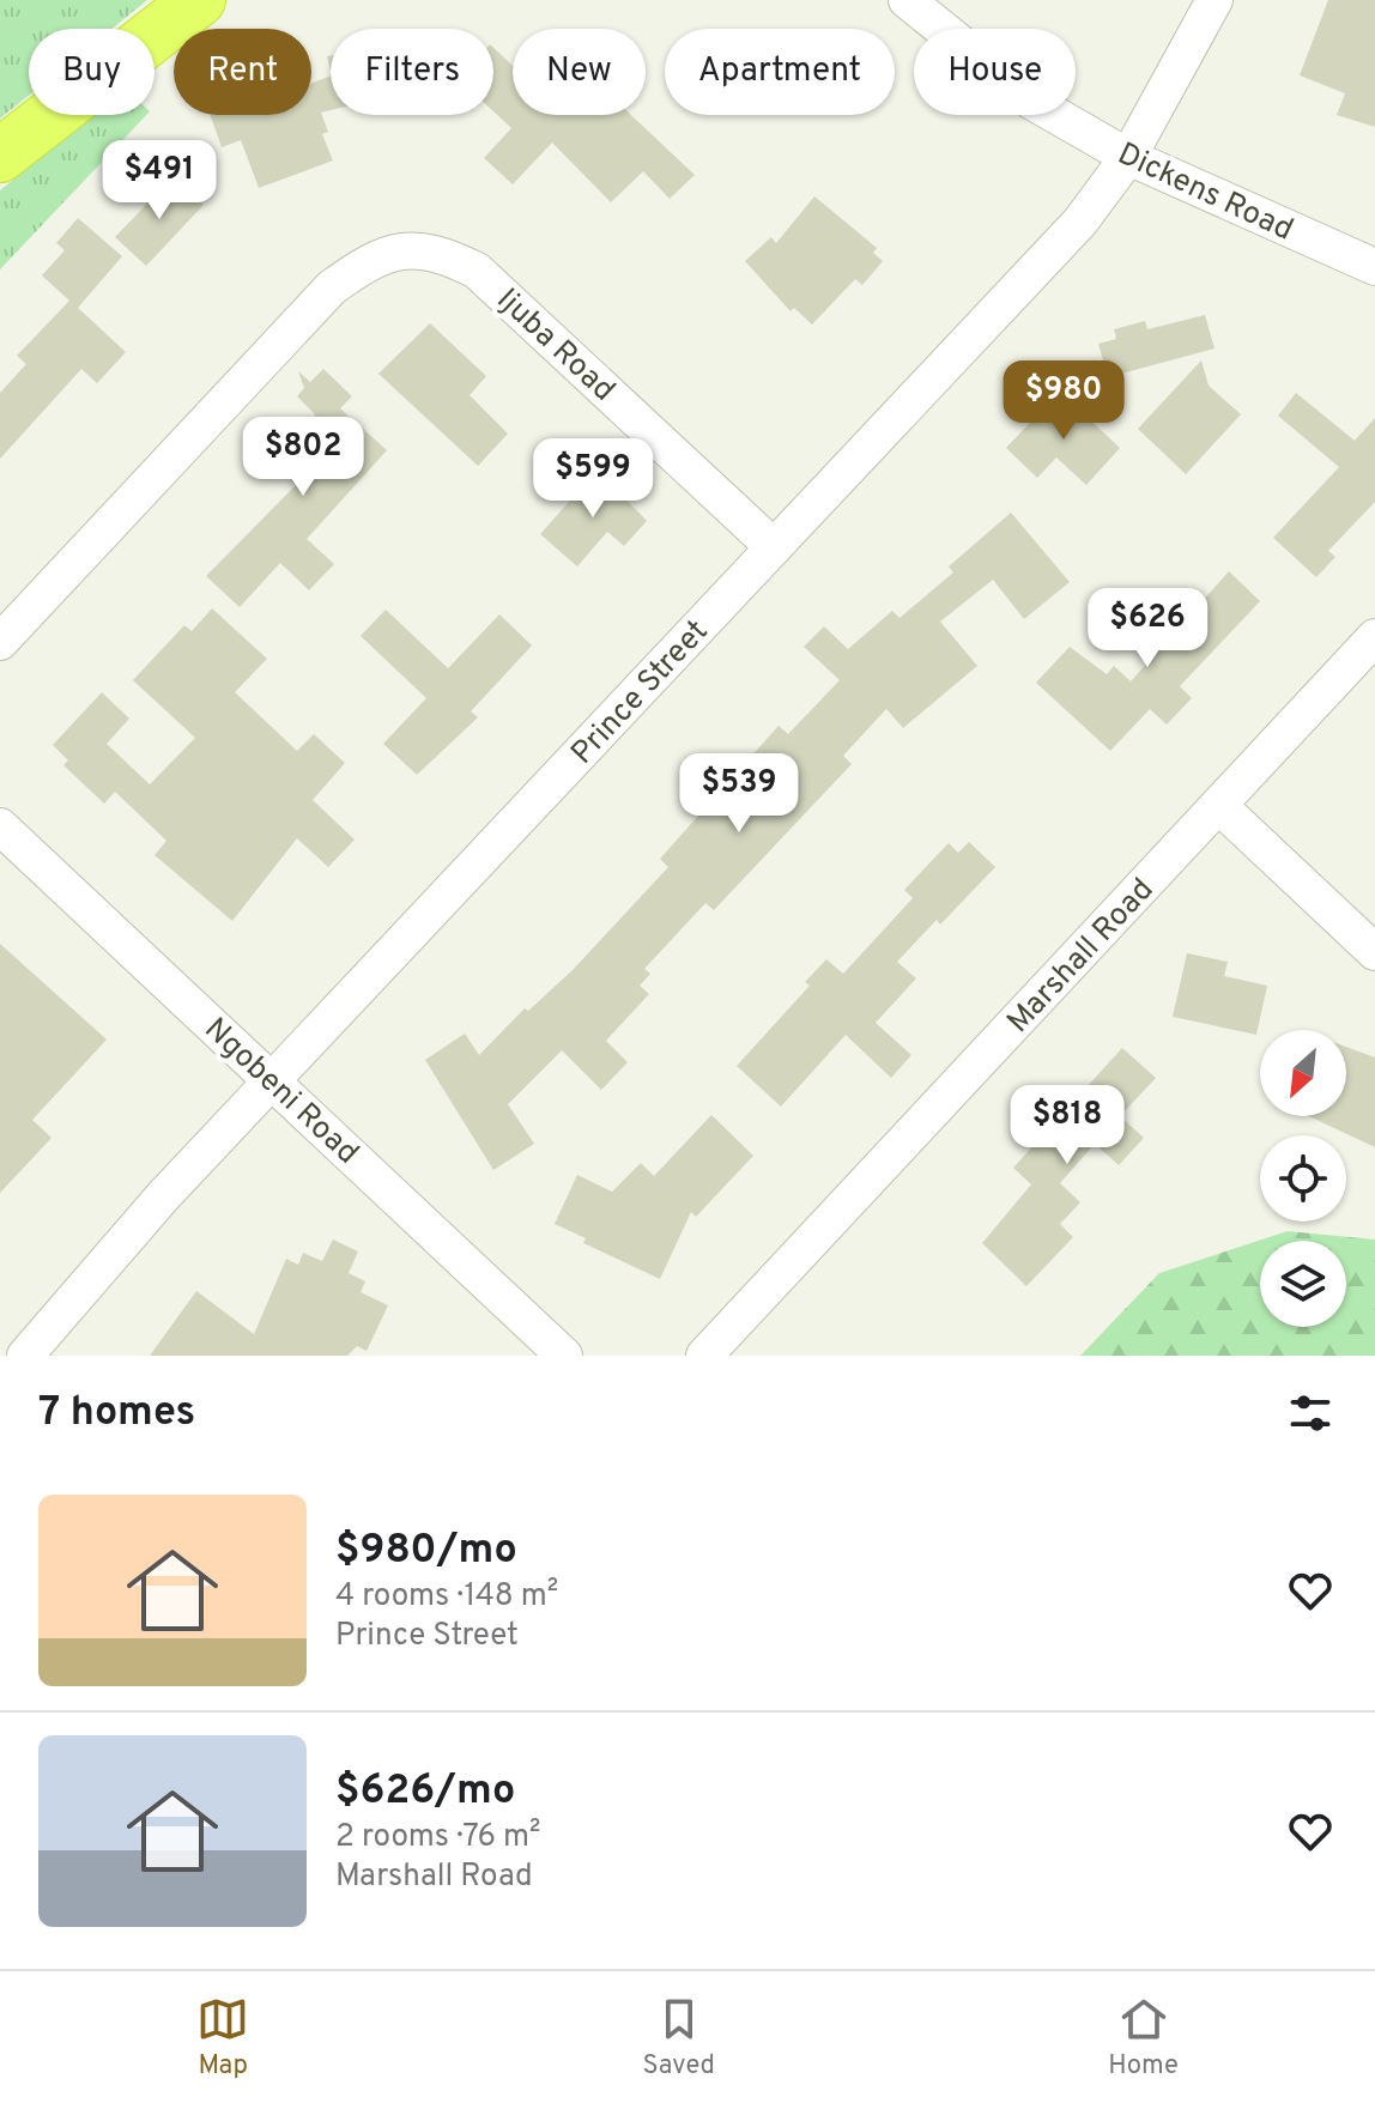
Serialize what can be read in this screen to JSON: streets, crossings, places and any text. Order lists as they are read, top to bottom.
{
  "streets": {
    "street": [
      "Dickens Road",
      "Ijuba Road",
      "Prince Street",
      "Marshall Road",
      "Ngobeni Road"
    ]
  },
  "crossings": [
    ["Dickens Road", "Prince Street"],
    ["Ijuba Road", "Prince Street"],
    ["Prince Street", "Ngobeni Road"]
  ],
  "north": "bottom left",
  "page": {
    "chip": [
      "Buy",
      "Rent",
      "Filters",
      "New",
      "Apartment",
      "House"
    ],
    "price": [
      "$491",
      "$980",
      "$802",
      "$599",
      "$626",
      "$539",
      "$818"
    ],
    "heading": "7 homes",
    "list": [
      {
        "name": "$980/mo",
        "note": "4 rooms · 148 m² · Prince Street"
      },
      {
        "name": "$626/mo",
        "note": "2 rooms · 76 m² · Marshall Road"
      }
    ],
    "tabs": ["Map", "Saved", "Home"]
  }
}
